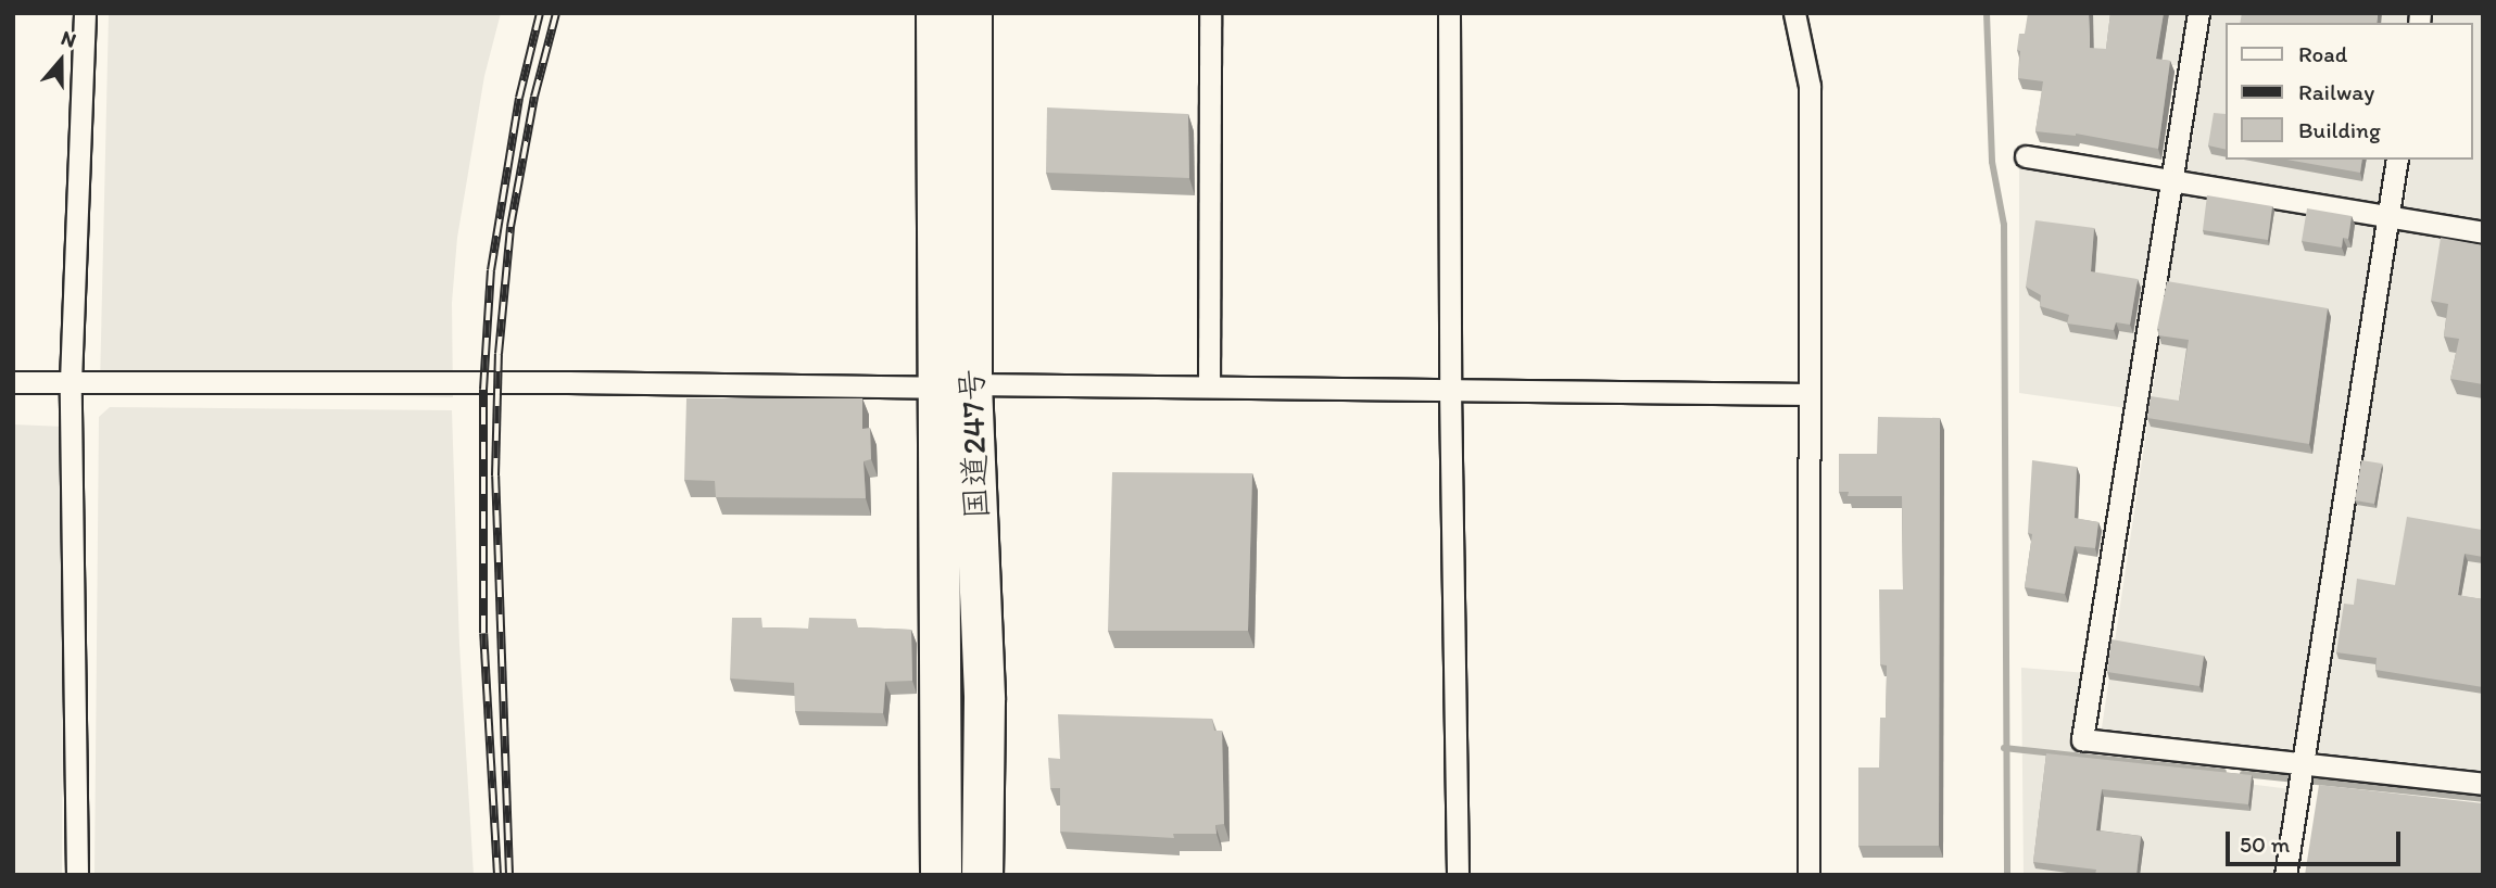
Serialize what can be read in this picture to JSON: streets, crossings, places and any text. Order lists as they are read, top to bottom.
{
  "streets": {
    "highway": ["国道247号"]
  },
  "legend": ["Road", "Railway", "Building"],
  "scale_bar": "50 m",
  "north": "top"
}
